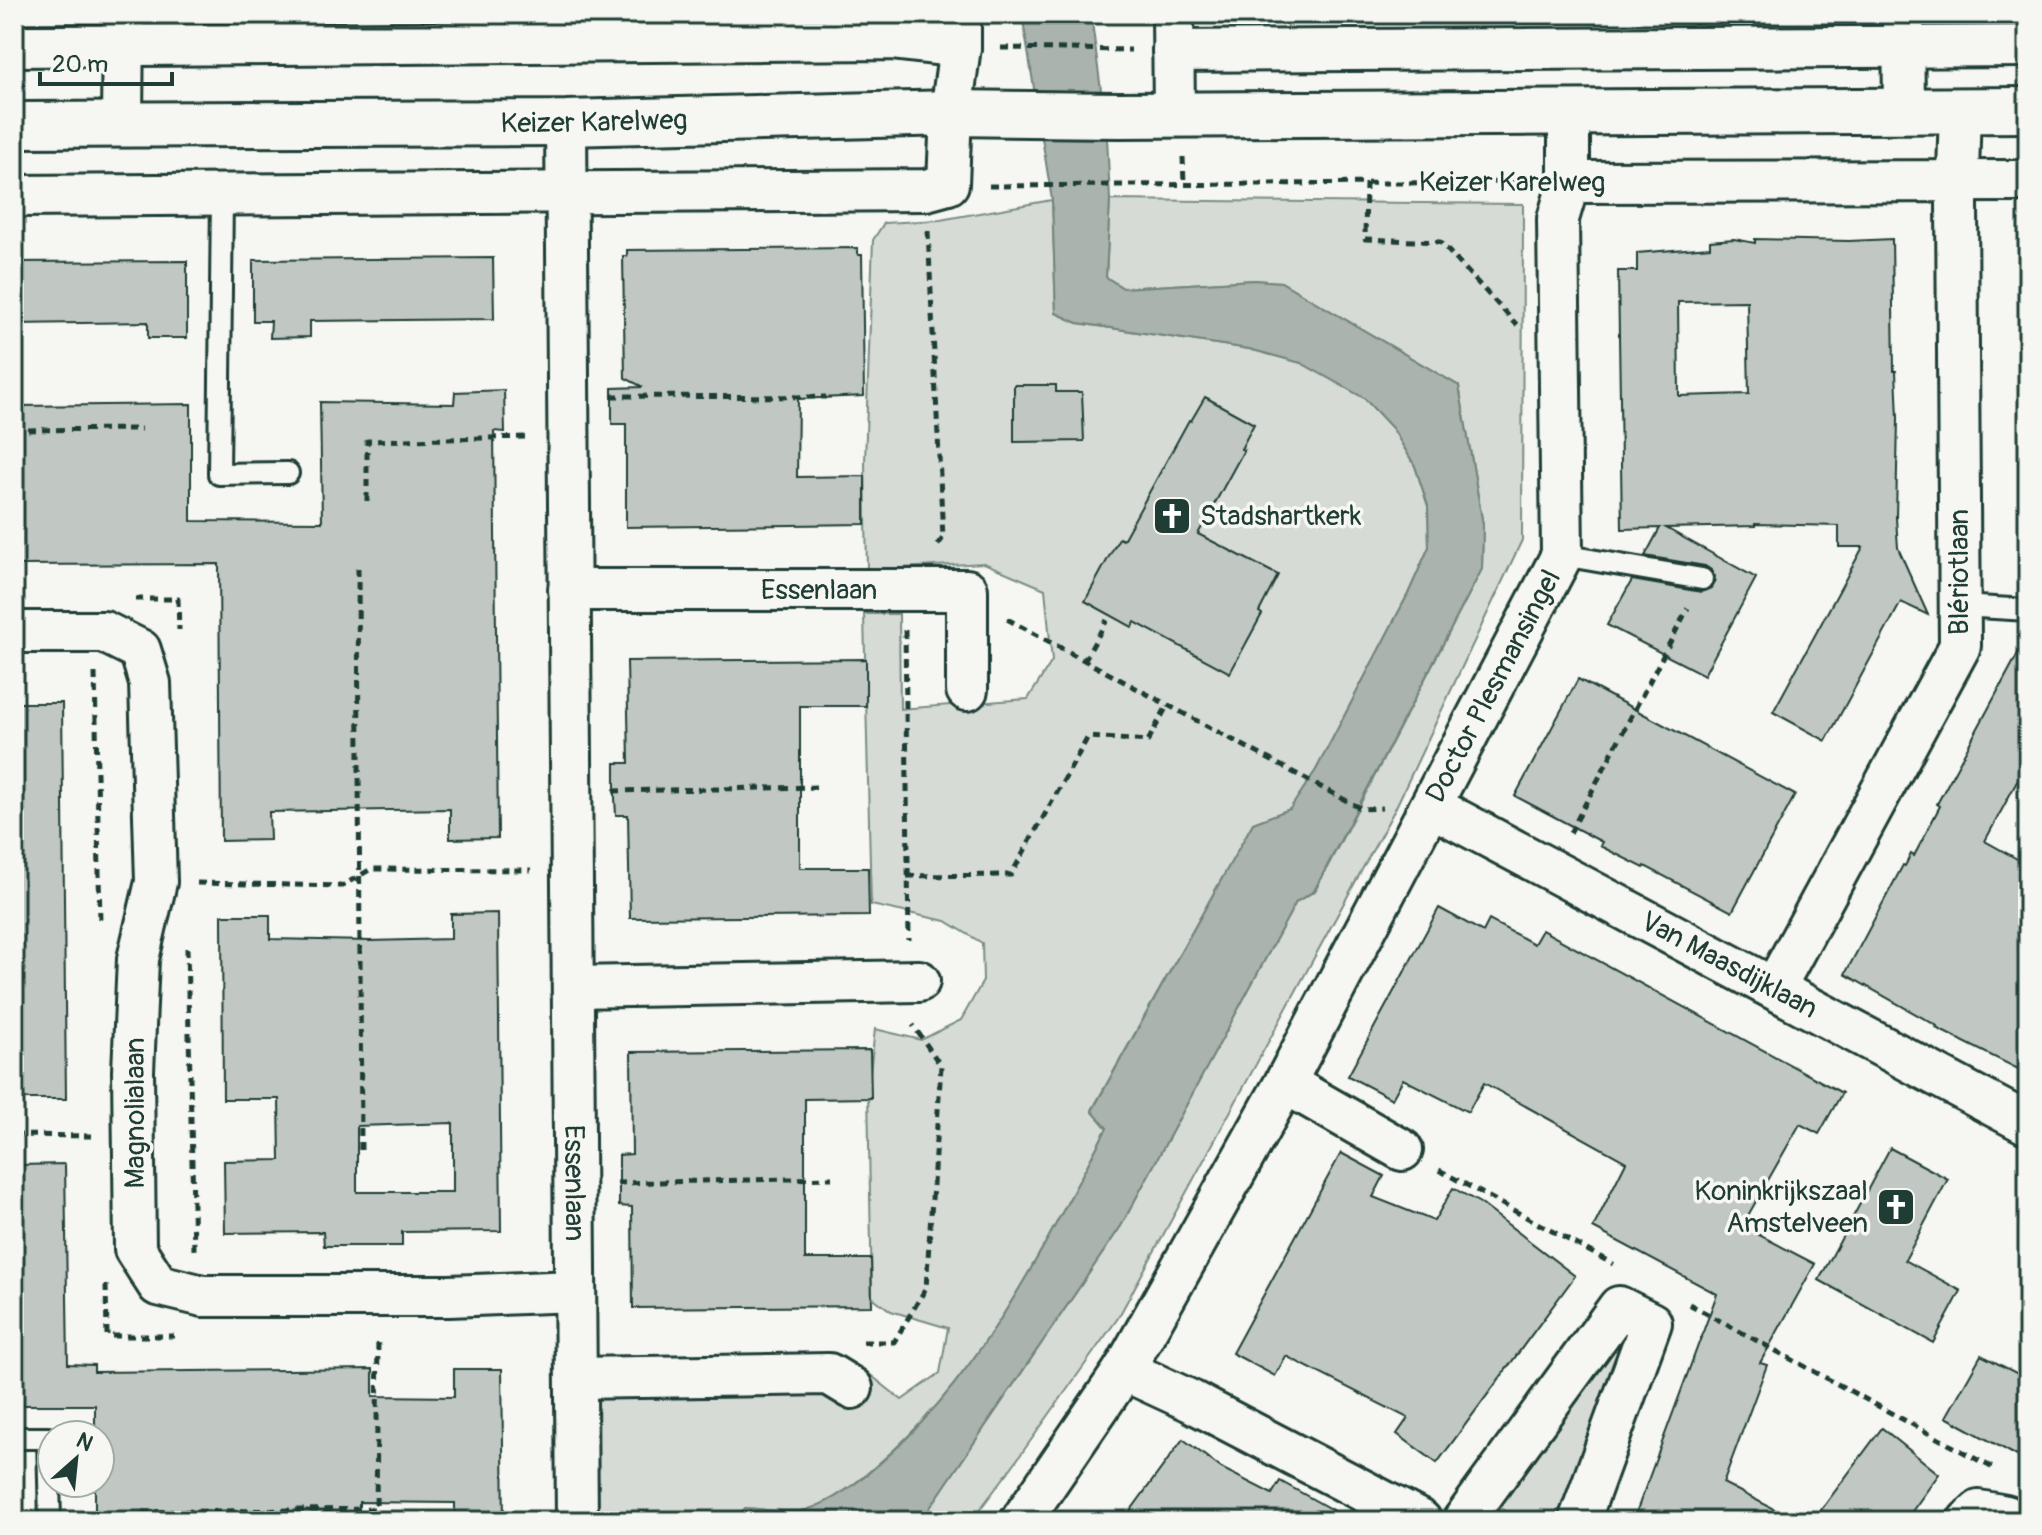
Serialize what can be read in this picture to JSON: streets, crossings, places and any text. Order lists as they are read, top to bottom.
{
  "streets": {
    "main road": ["Keizer Karelweg"],
    "street": [
      "Blériotlaan",
      "Essenlaan",
      "Doctor Plesmansingel",
      "Van Maasdijklaan",
      "Magnolialaan"
    ]
  },
  "crossings": [
    ["Keizer Karelweg", "Blériotlaan"],
    ["Keizer Karelweg", "Essenlaan"],
    ["Keizer Karelweg", "Doctor Plesmansingel"],
    ["Blériotlaan", "Van Maasdijklaan"],
    ["Essenlaan", "Magnolialaan"],
    ["Doctor Plesmansingel", "Van Maasdijklaan"]
  ],
  "places": {
    "church": ["Stadshartkerk", "Koninkrijkszaal Amstelveen"]
  },
  "scale_bar": "20 m",
  "north": "top right"
}
